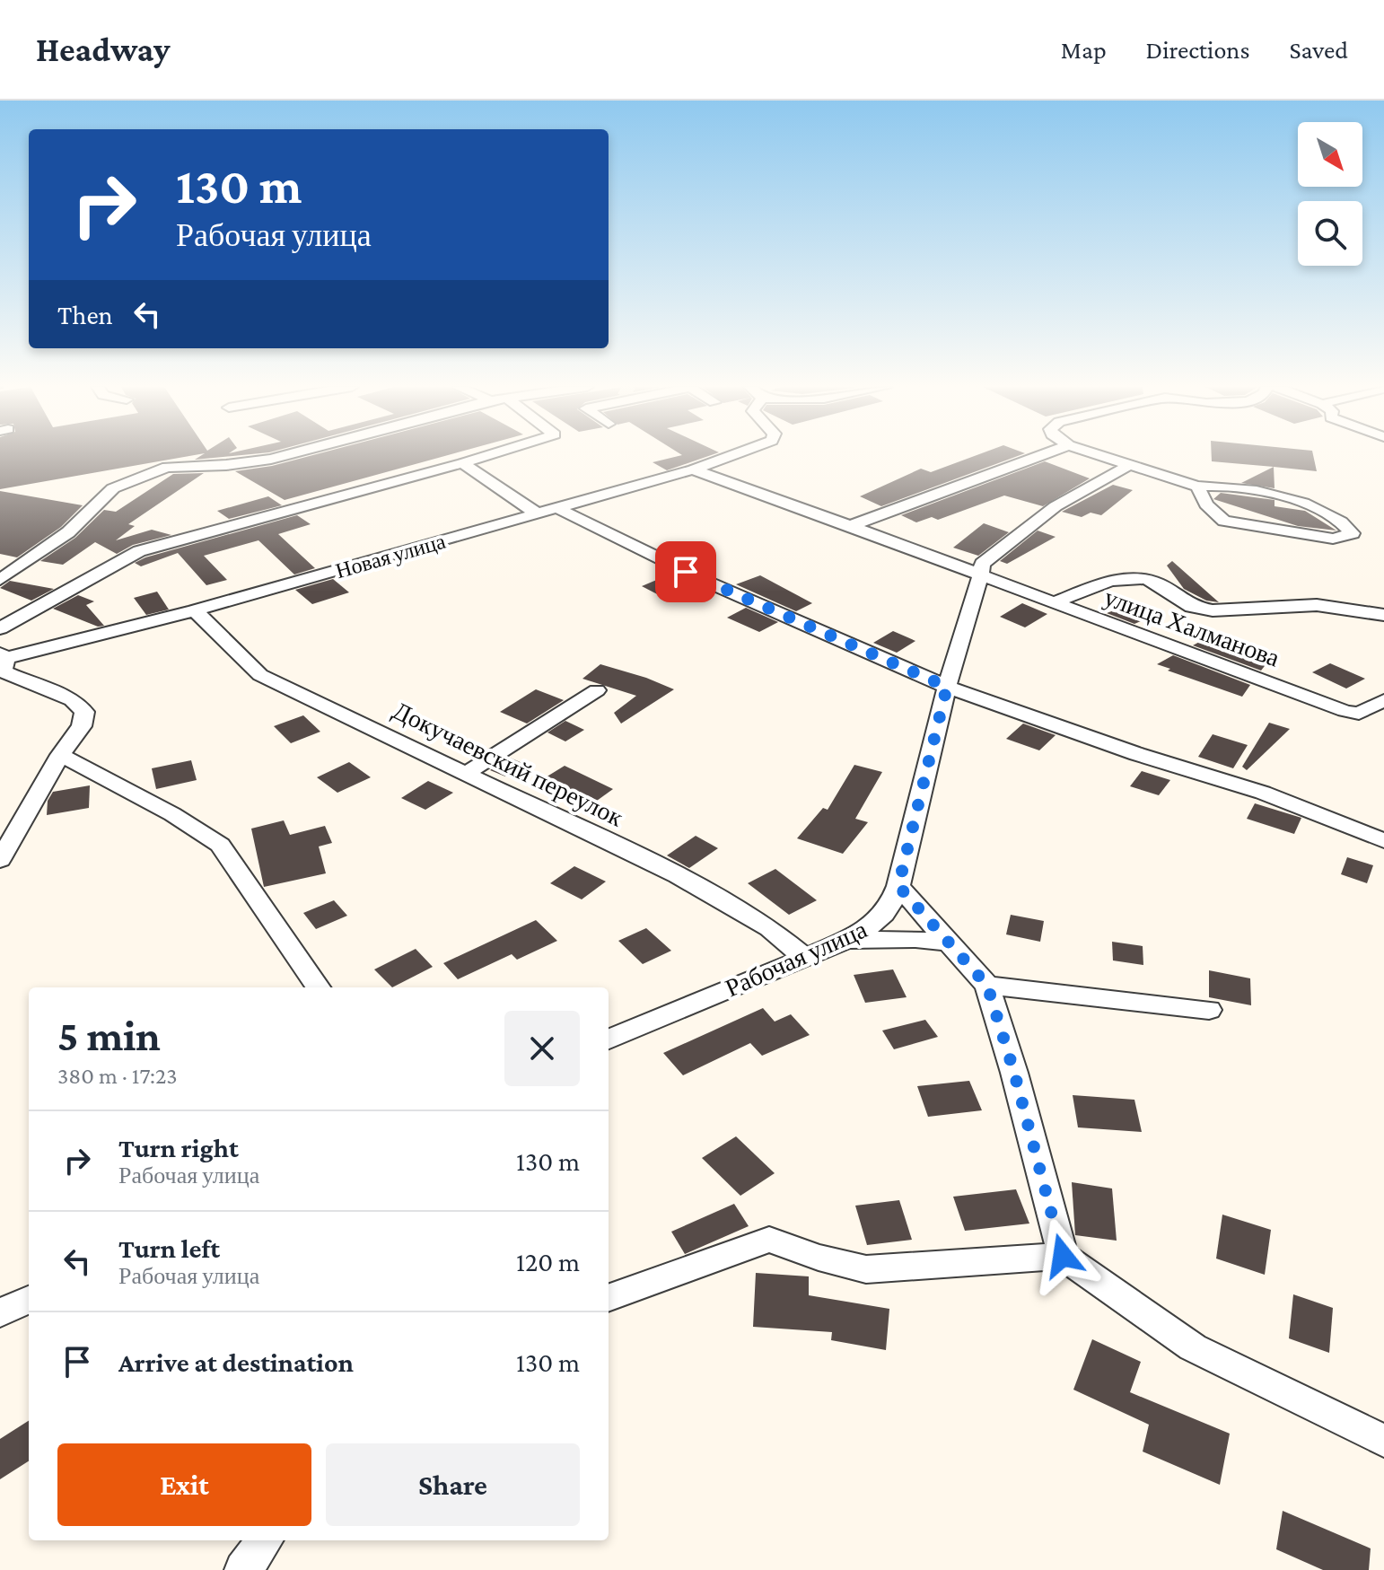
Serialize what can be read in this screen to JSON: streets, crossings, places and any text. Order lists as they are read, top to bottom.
{
  "streets": {
    "street": [
      "Новая улица",
      "улица Халманова",
      "Докучаевский переулок",
      "Рабочая улица"
    ]
  },
  "crossings": [
    ["Новая улица", "улица Халманова"],
    ["Новая улица", "Докучаевский переулок"],
    ["улица Халманова", "Рабочая улица"],
    ["Докучаевский переулок", "Рабочая улица"]
  ],
  "north": "bottom right",
  "page": {
    "header": "Headway",
    "nav": ["Map", "Directions", "Saved"],
    "turn": ["130 m", "Рабочая улица"],
    "then": "Then",
    "heading": ["5 min", "380 m · 17:23"],
    "list": [
      {
        "name": "Turn right",
        "note": "Рабочая улица",
        "value": "130 m"
      },
      {
        "name": "Turn left",
        "note": "Рабочая улица",
        "value": "120 m"
      },
      {
        "name": "Arrive at destination",
        "value": "130 m"
      }
    ],
    "buttons": ["Exit", "Share"]
  }
}
